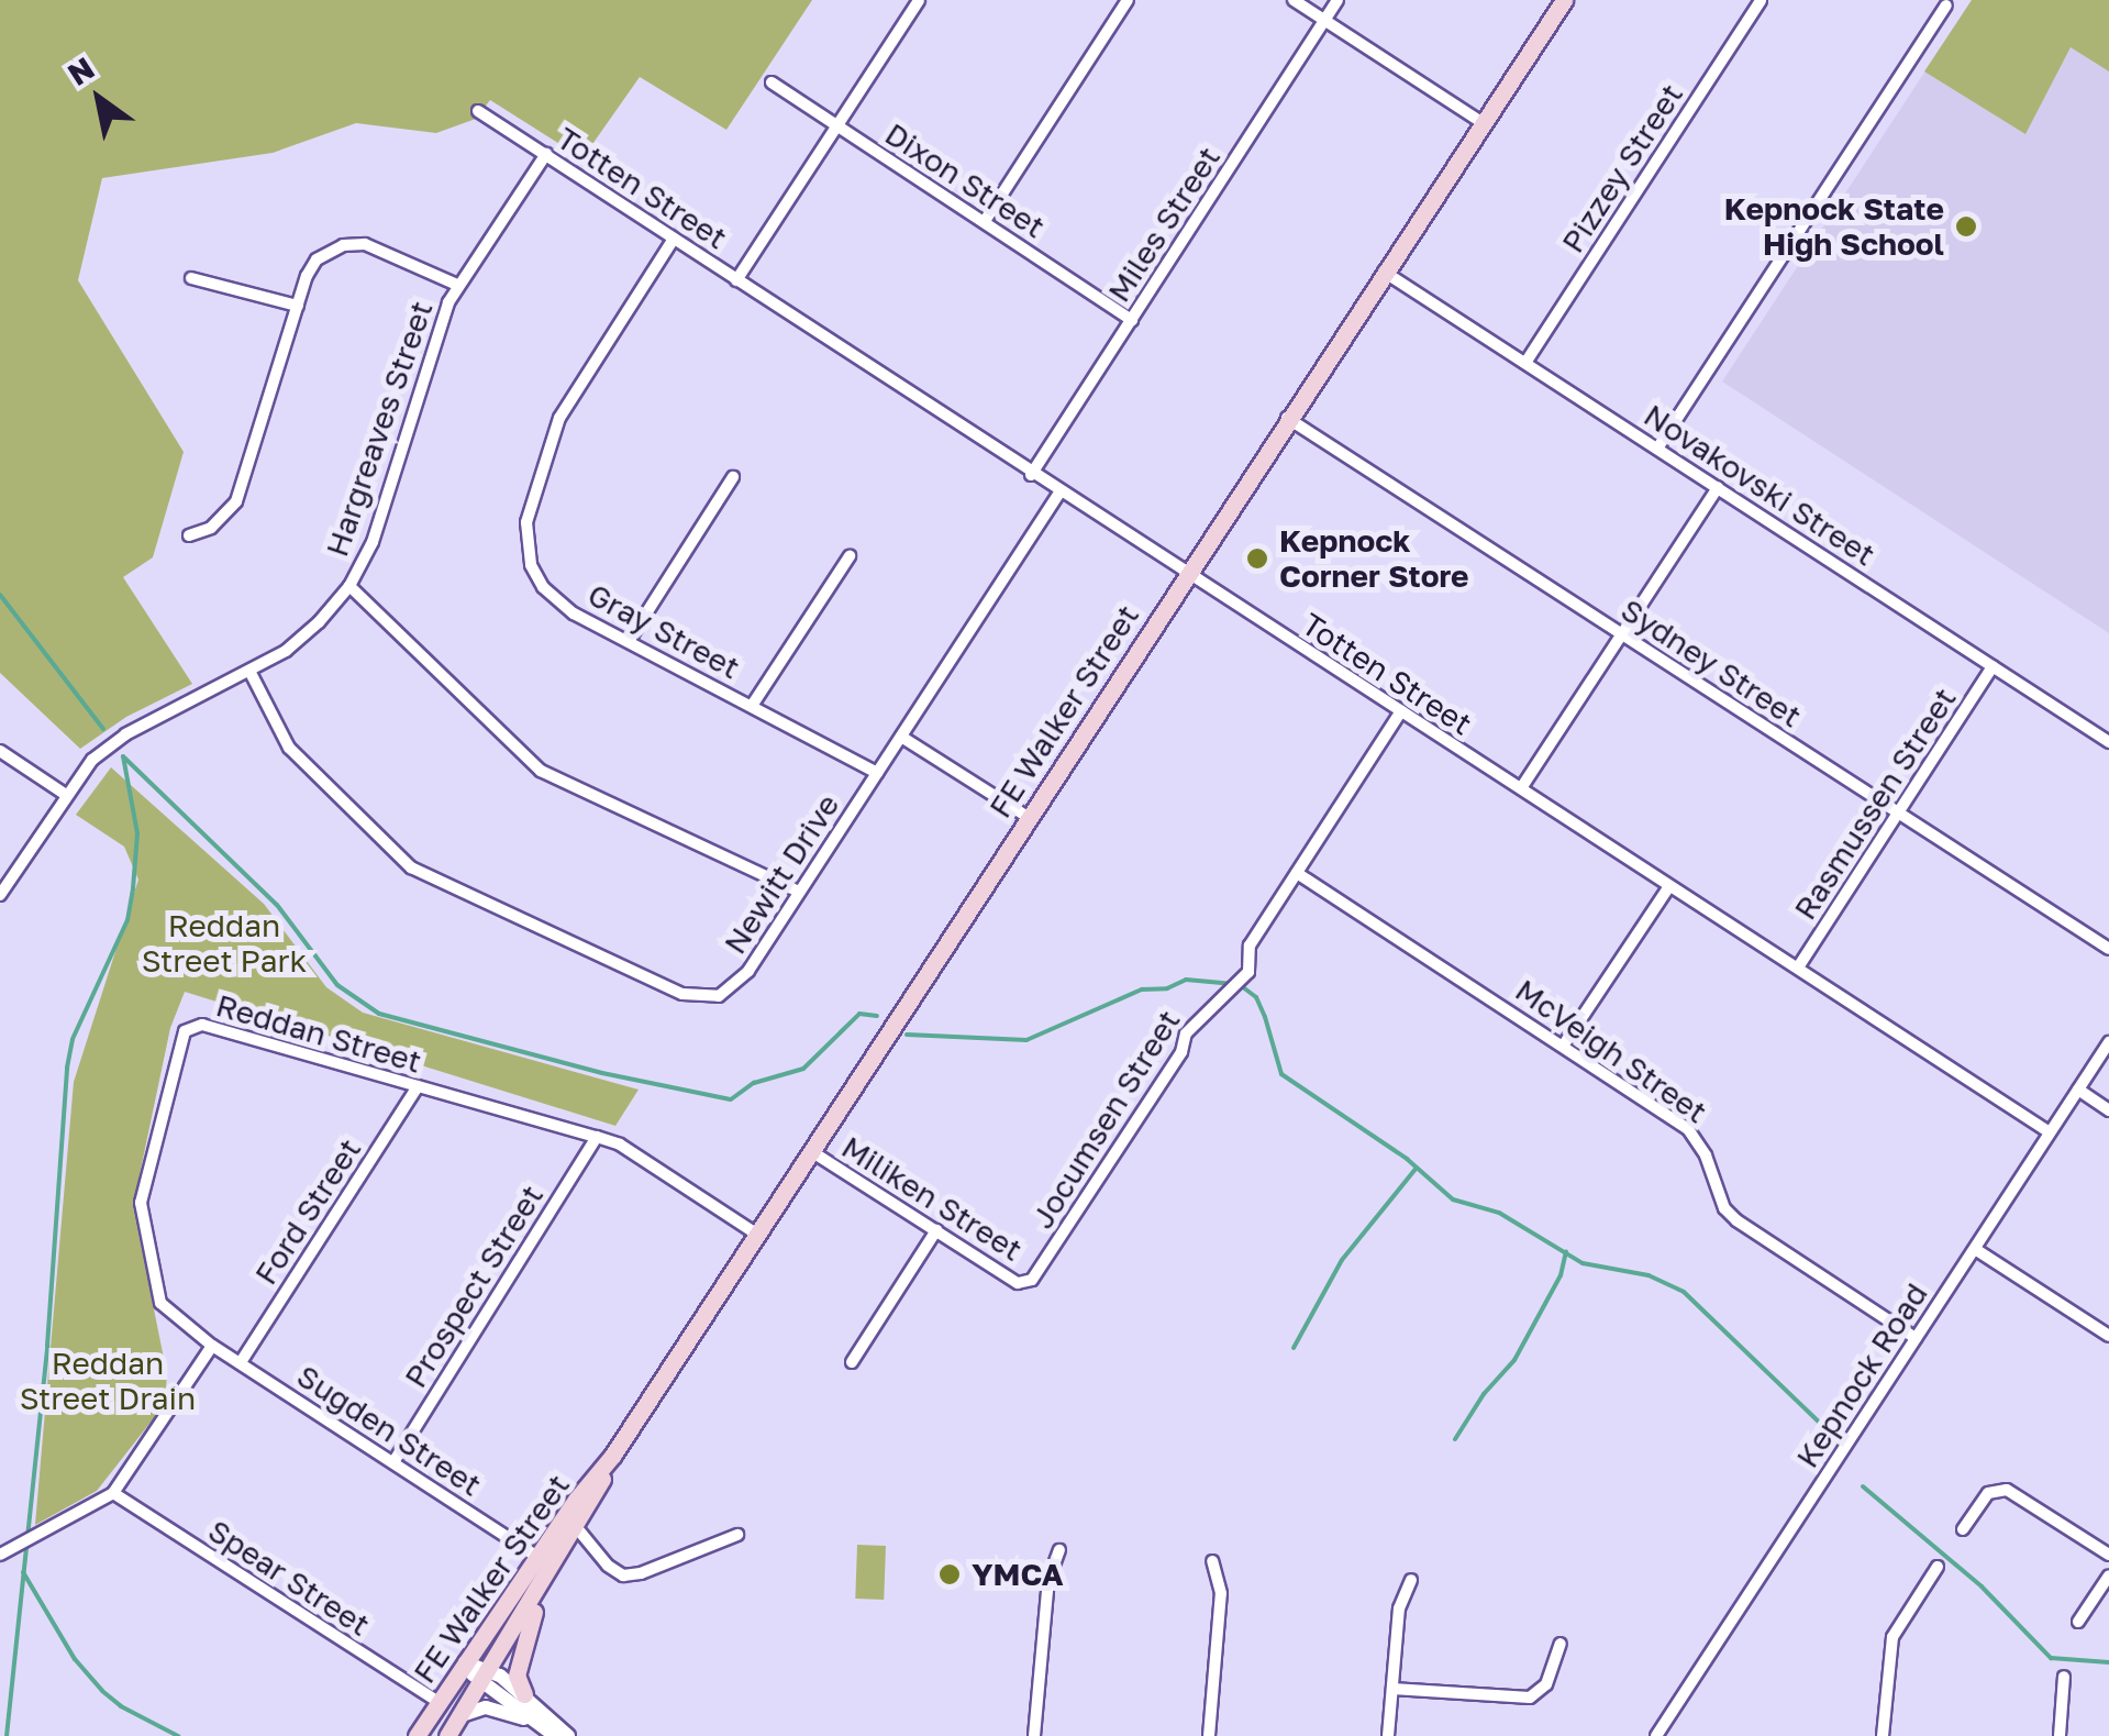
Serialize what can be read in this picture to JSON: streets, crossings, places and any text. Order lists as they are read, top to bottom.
{
  "streets": {
    "main road": ["FE Walker Street"],
    "street": [
      "Pizzey Street",
      "Dixon Street",
      "Totten Street",
      "Miles Street",
      "Hargreaves Street",
      "Novakovski Street",
      "Gray Street",
      "Sydney Street",
      "Rasmussen Street",
      "Newitt Drive",
      "Reddan Street",
      "McVeigh Street",
      "Jocumsen Street",
      "Miliken Street",
      "Ford Street",
      "Prospect Street",
      "Kepnock Road",
      "Sugden Street",
      "Spear Street"
    ]
  },
  "crossings": [
    ["Pizzey Street", "Novakovski Street"],
    ["Dixon Street", "Miles Street"],
    ["Totten Street", "Miles Street"],
    ["Totten Street", "Hargreaves Street"],
    ["Totten Street", "Gray Street"],
    ["Totten Street", "FE Walker Street"],
    ["Totten Street", "Rasmussen Street"],
    ["Totten Street", "Newitt Drive"],
    ["Totten Street", "Jocumsen Street"],
    ["Totten Street", "Kepnock Road"],
    ["Hargreaves Street", "Newitt Drive"],
    ["Novakovski Street", "FE Walker Street"],
    ["Novakovski Street", "Rasmussen Street"],
    ["Gray Street", "Newitt Drive"],
    ["Sydney Street", "FE Walker Street"],
    ["Sydney Street", "Rasmussen Street"],
    ["FE Walker Street", "Reddan Street"],
    ["FE Walker Street", "Miliken Street"],
    ["FE Walker Street", "Sugden Street"],
    ["FE Walker Street", "Spear Street"],
    ["Reddan Street", "Ford Street"],
    ["Reddan Street", "Prospect Street"],
    ["Reddan Street", "Sugden Street"],
    ["McVeigh Street", "Jocumsen Street"],
    ["McVeigh Street", "Kepnock Road"],
    ["Jocumsen Street", "Miliken Street"],
    ["Ford Street", "Sugden Street"],
    ["Prospect Street", "Sugden Street"]
  ],
  "parks": ["Reddan Street Park", "Reddan Street Drain"],
  "places": ["Kepnock State High School", "Kepnock Corner Store", "YMCA"],
  "north": "top left"
}
